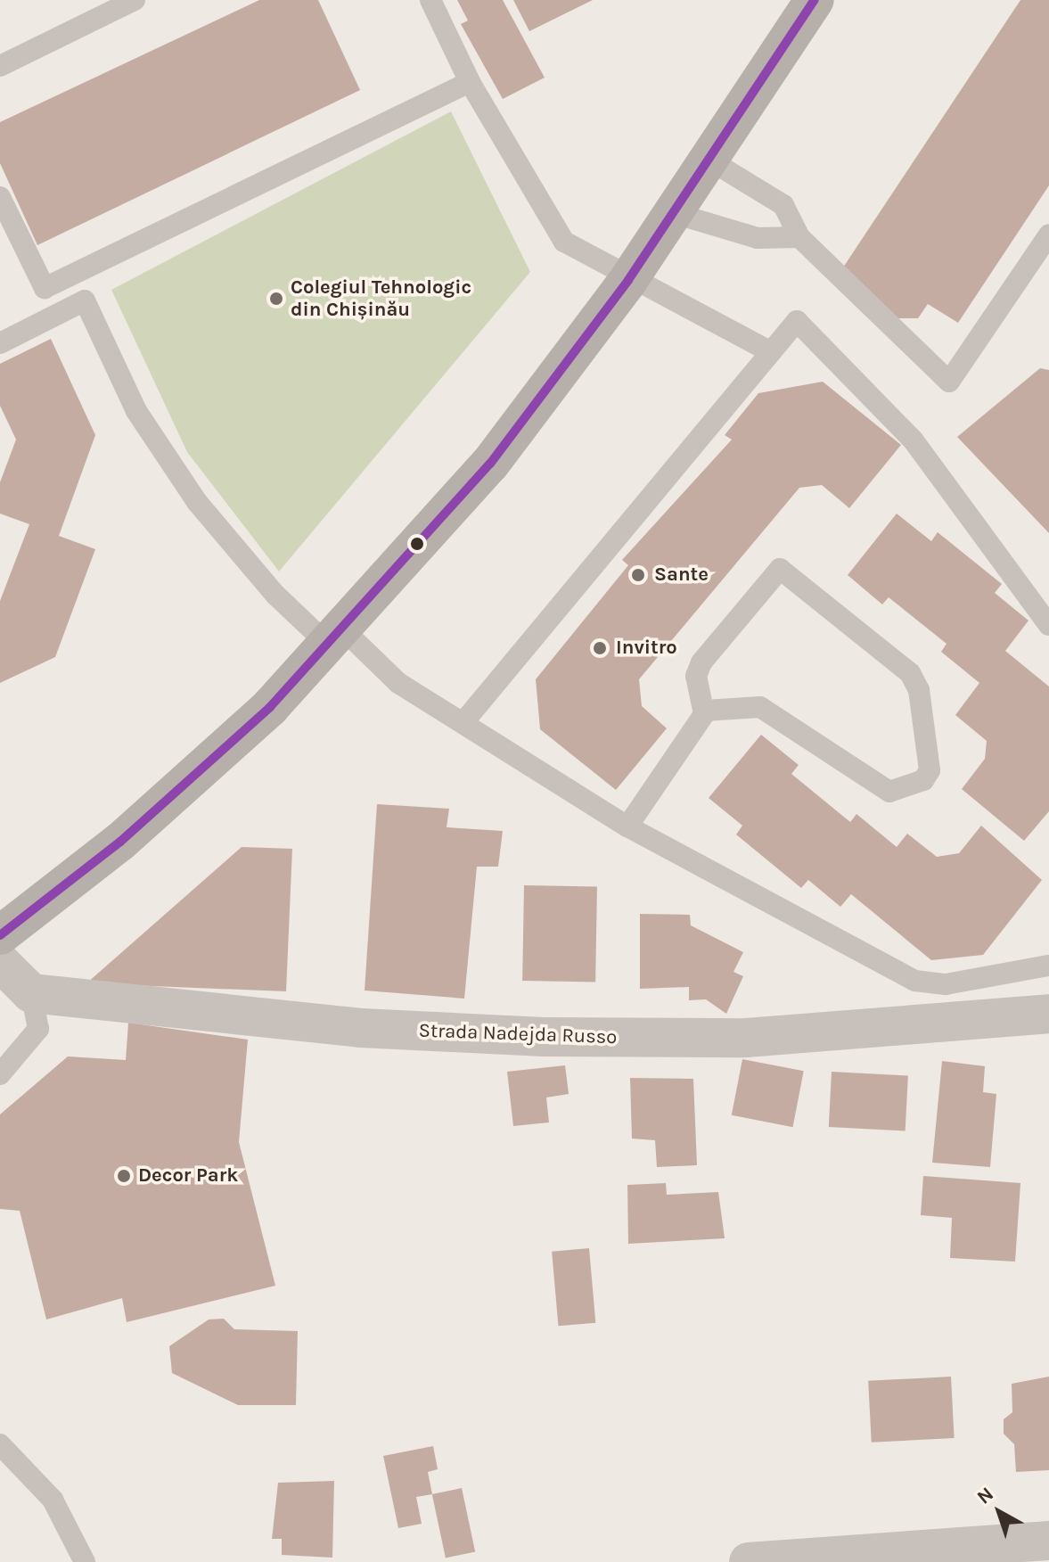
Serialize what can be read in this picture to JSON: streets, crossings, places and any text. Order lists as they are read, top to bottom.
{
  "streets": {
    "street": ["Strada Nadejda Russo"]
  },
  "places": [
    "Colegiul Tehnologic din Chișinău",
    "Sante",
    "Invitro",
    "Decor Park"
  ],
  "north": "top left"
}
